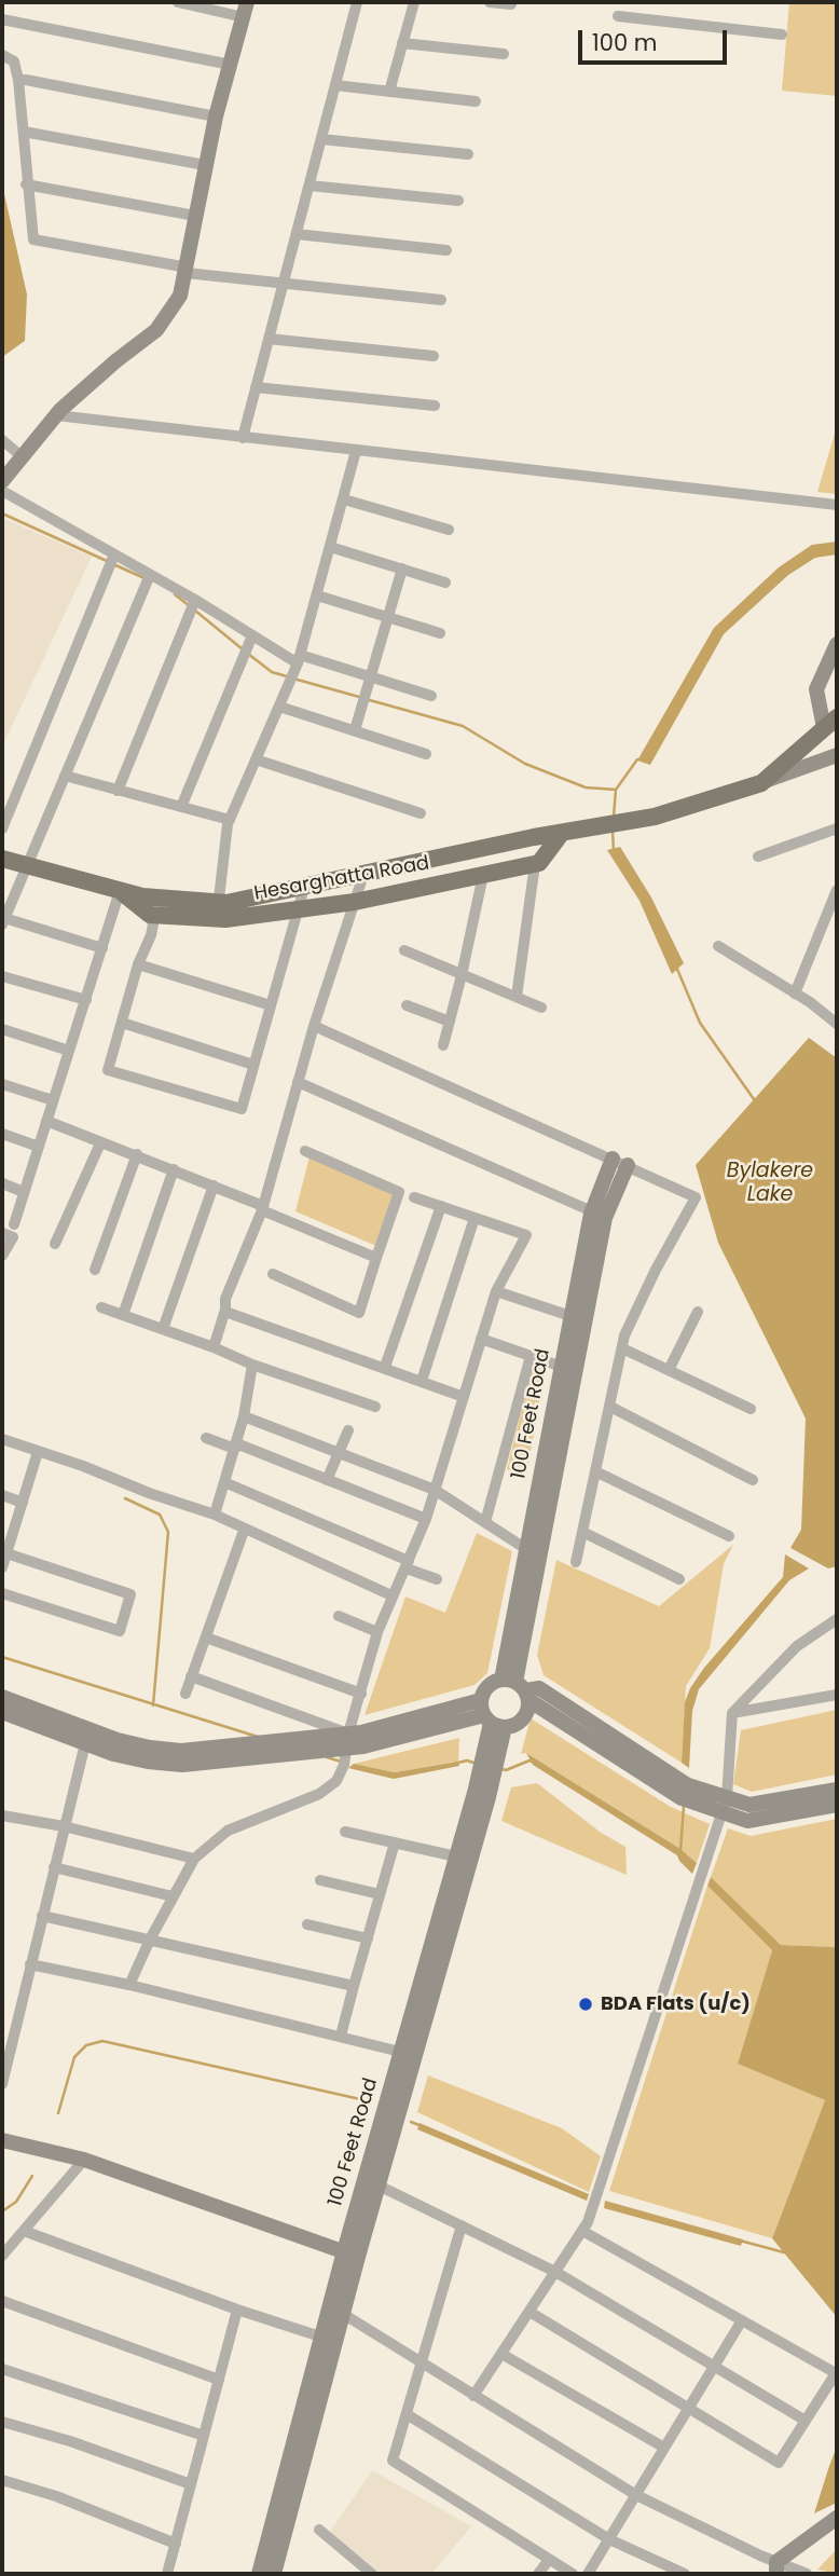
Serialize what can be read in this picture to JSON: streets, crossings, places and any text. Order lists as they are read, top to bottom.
{
  "streets": {
    "main road": ["Hesarghatta Road", "100 Feet Road"]
  },
  "water": ["Bylakere Lake"],
  "places": ["BDA Flats (u/c)"],
  "scale_bar": "100 m"
}
